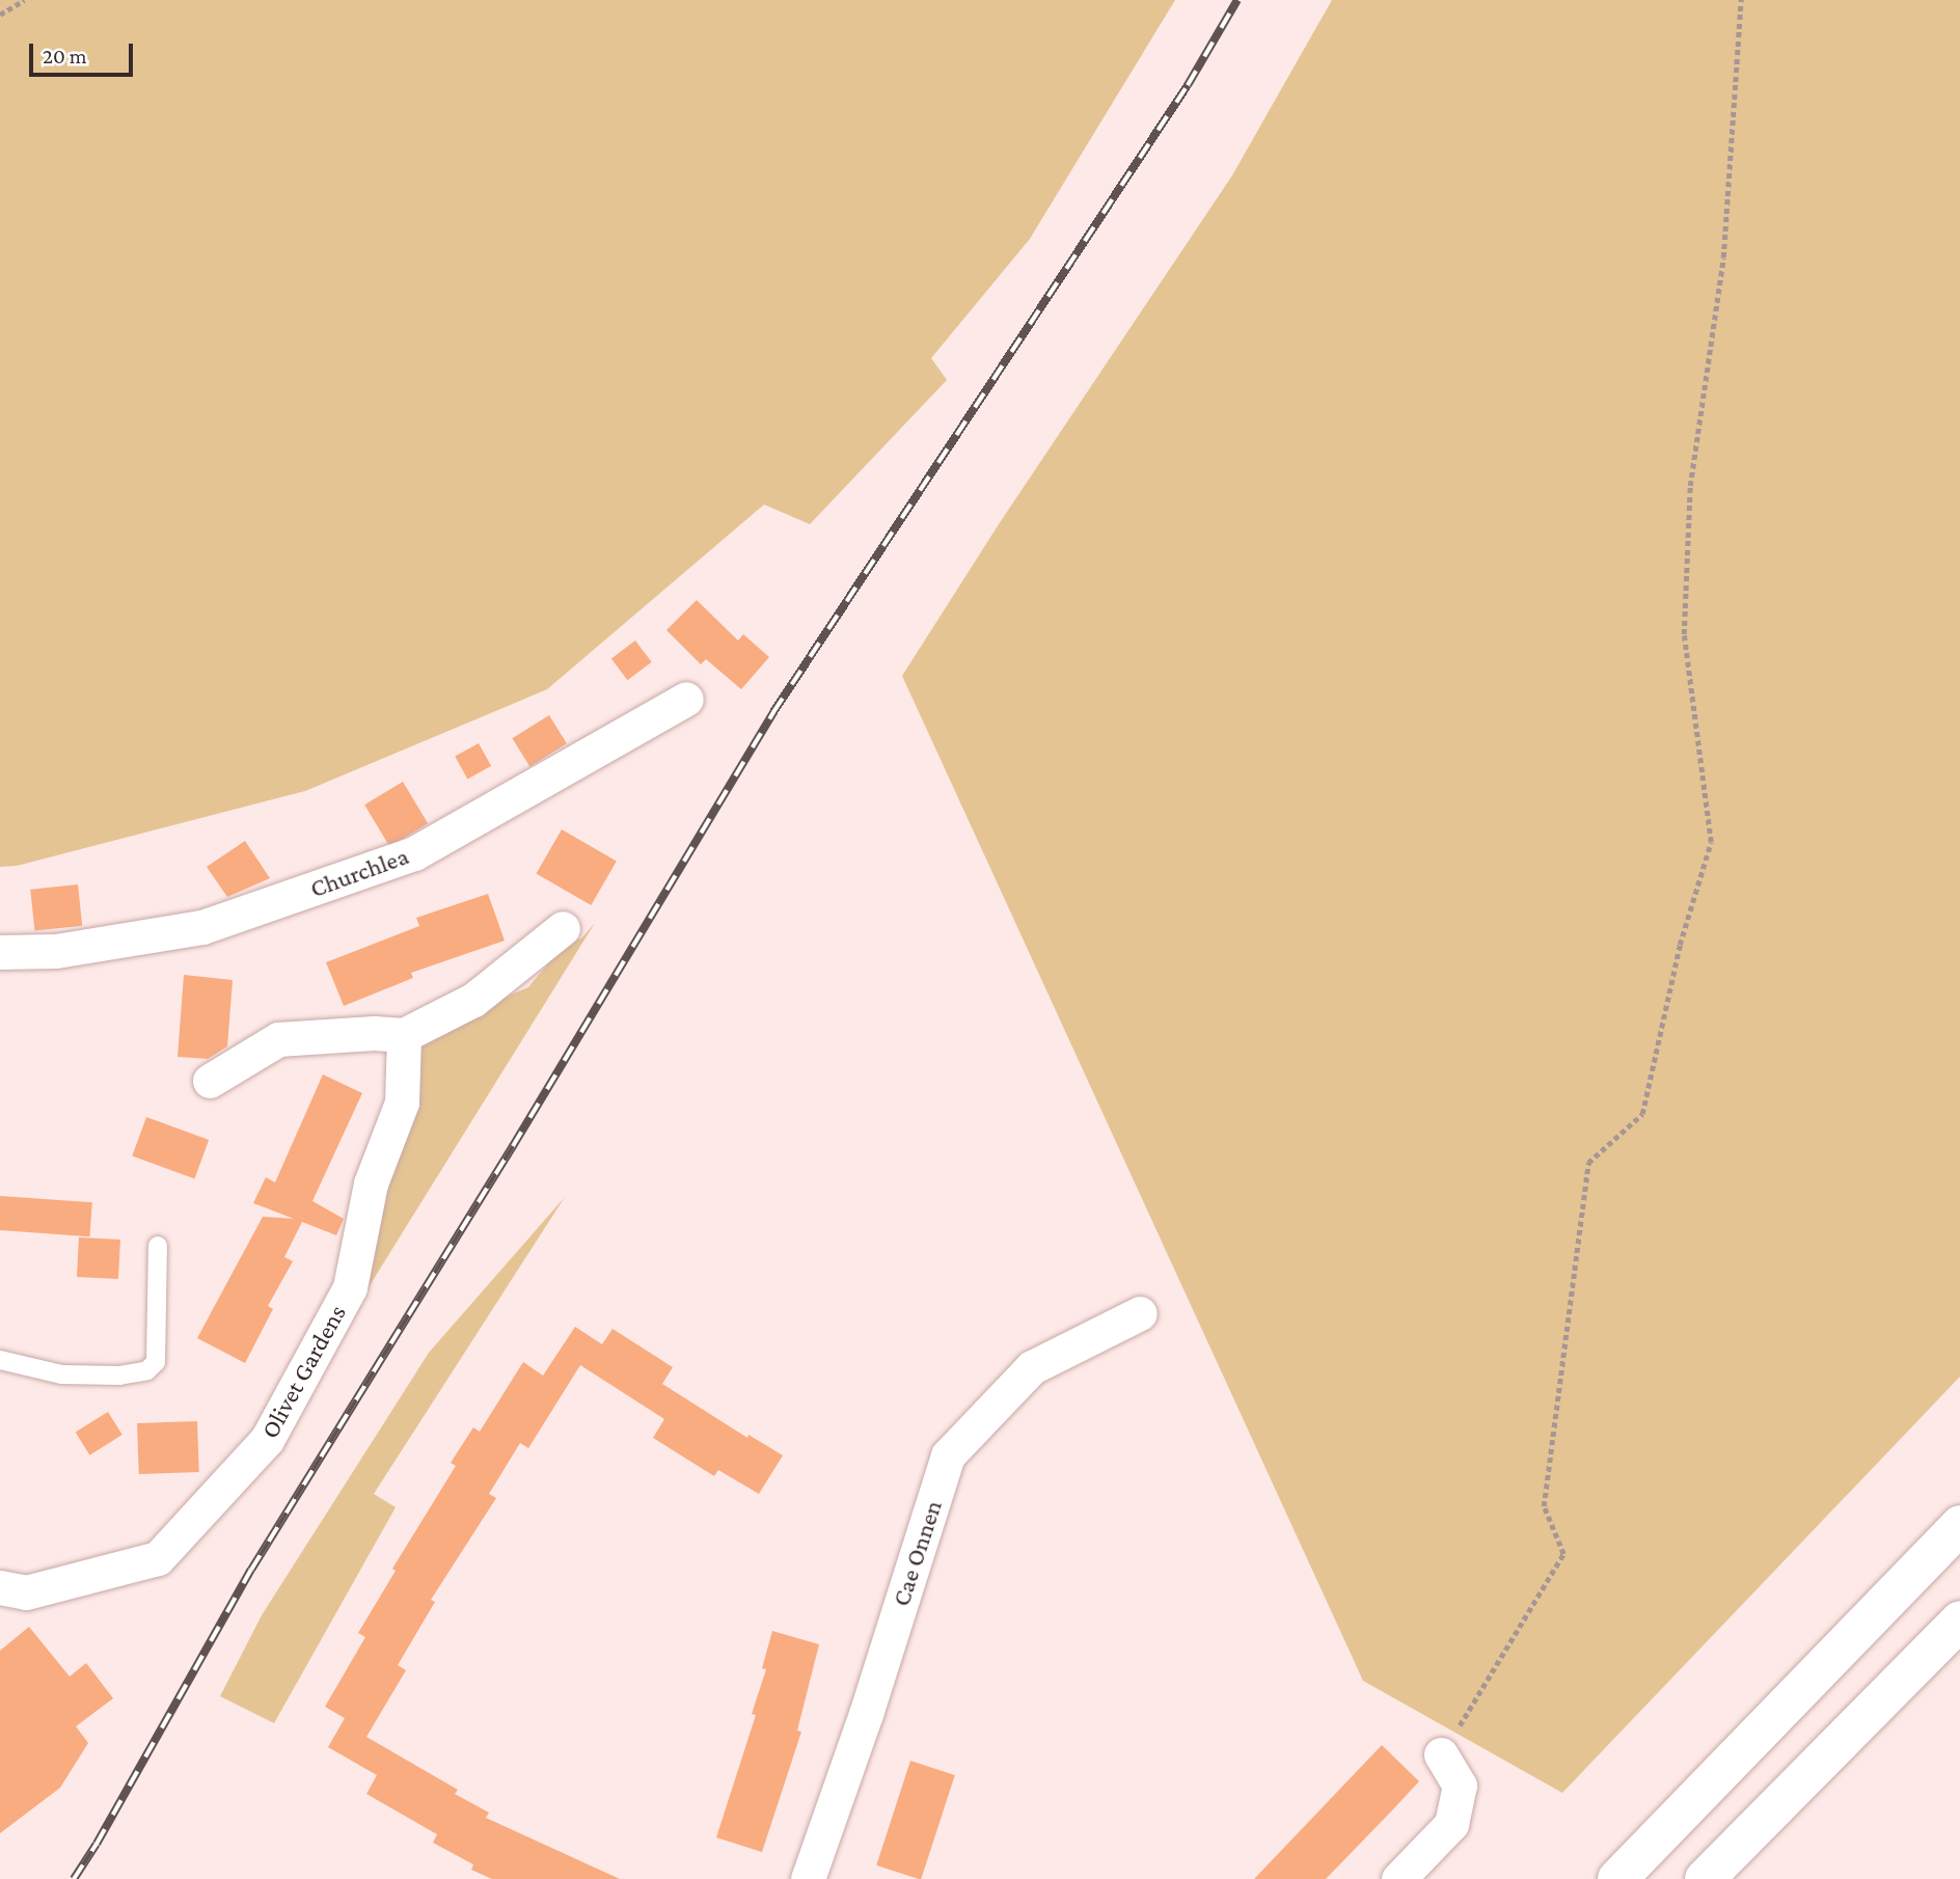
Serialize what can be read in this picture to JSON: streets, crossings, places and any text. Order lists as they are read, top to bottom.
{
  "streets": {
    "street": ["Churchlea", "Olivet Gardens", "Cae Onnen"]
  },
  "scale_bar": "20 m"
}
